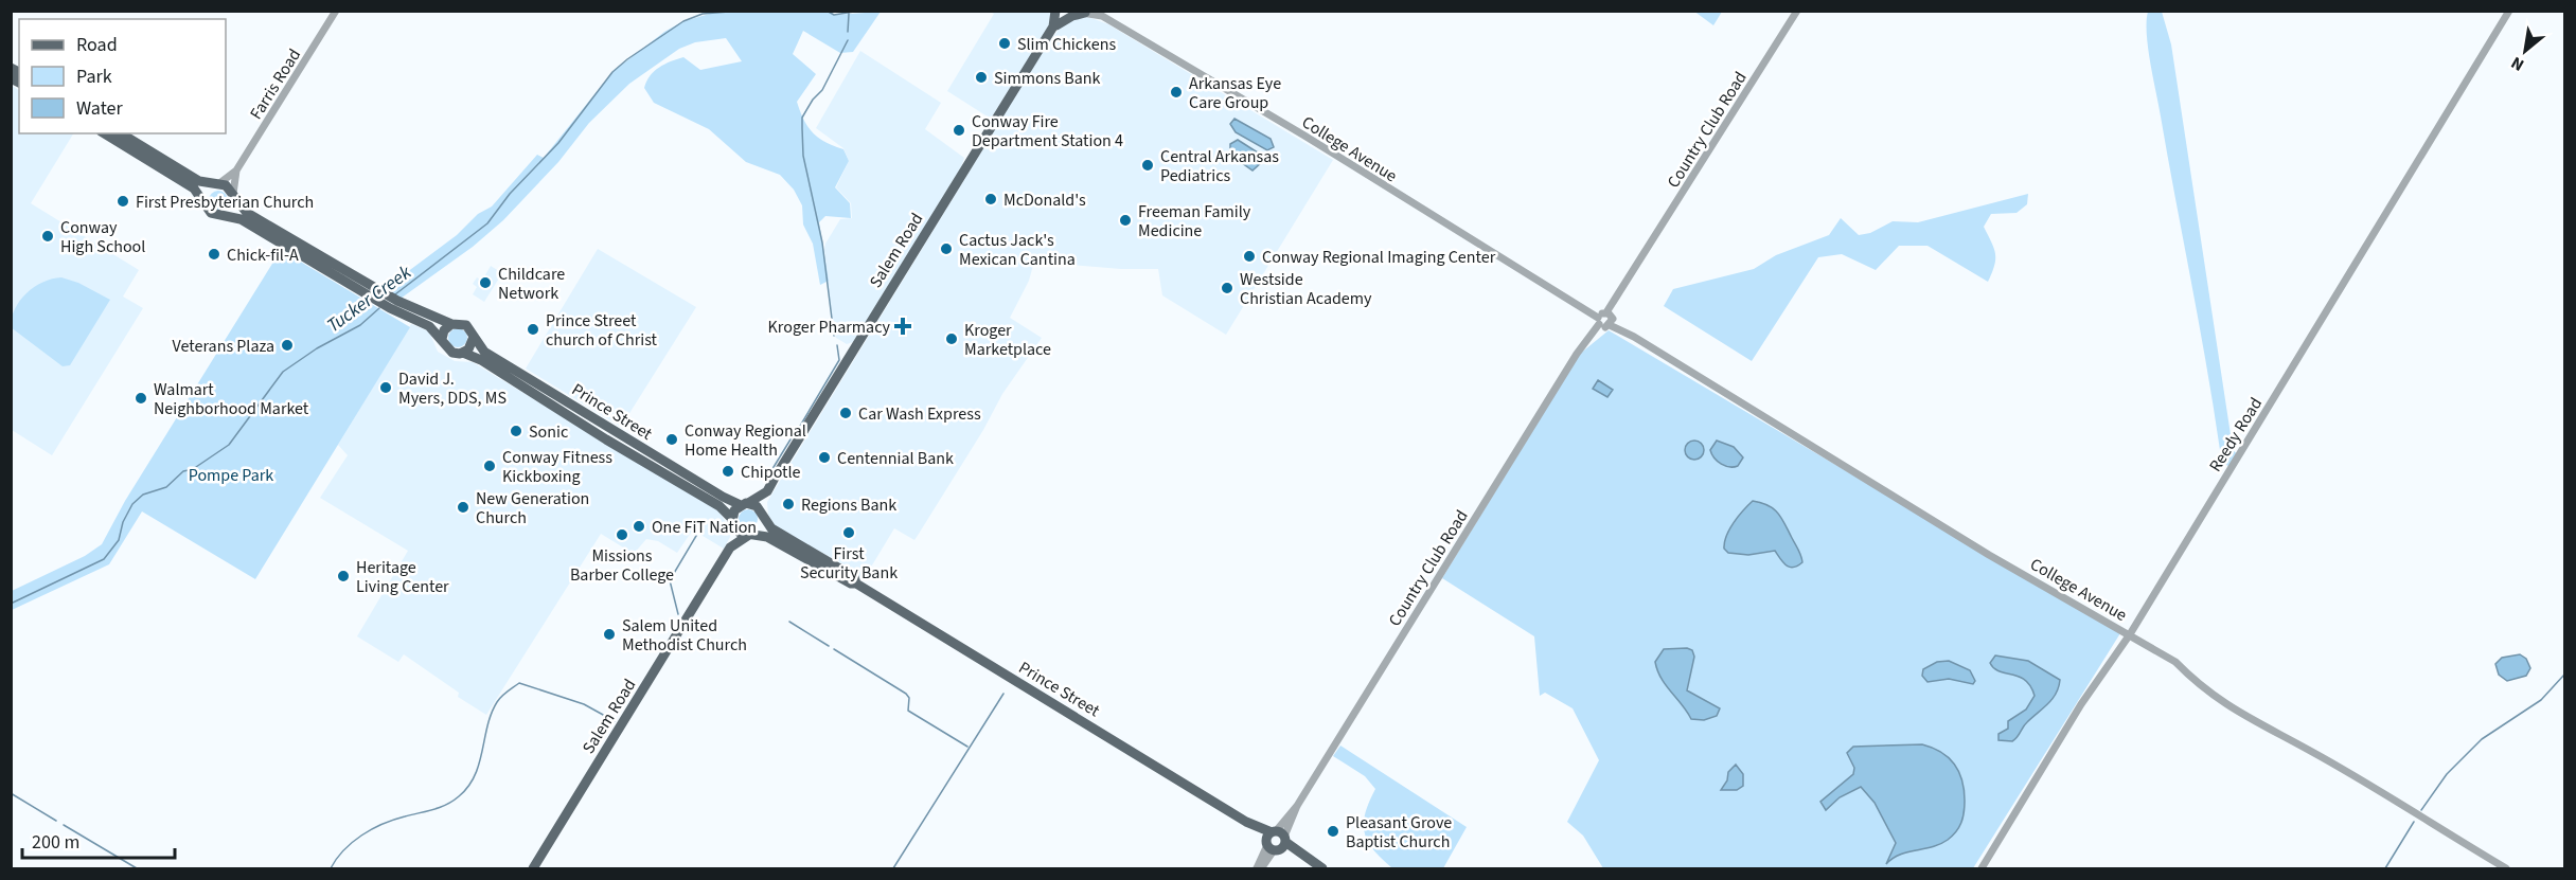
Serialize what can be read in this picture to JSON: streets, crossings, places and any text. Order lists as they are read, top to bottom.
{
  "streets": {
    "main road": ["Salem Road", "Prince Street"],
    "street": [
      "Farris Road",
      "Country Club Road",
      "College Avenue",
      "Reedy Road"
    ]
  },
  "crossings": [
    ["Country Club Road", "College Avenue"],
    ["Country Club Road", "Prince Street"],
    ["College Avenue", "Reedy Road"],
    ["Salem Road", "Prince Street"]
  ],
  "water": ["Tucker Creek"],
  "parks": ["Pompe Park"],
  "places": {
    "other": [
      "Slim Chickens",
      "Simmons Bank",
      "Arkansas Eye Care Group",
      "Conway Fire Department Station 4",
      "Central Arkansas Pediatrics",
      "McDonald's",
      "First Presbyterian Church",
      "Freeman Family Medicine",
      "Conway High School",
      "Cactus Jack's Mexican Cantina",
      "Chick-fil-A",
      "Conway Regional Imaging Center",
      "Childcare Network",
      "Westside Christian Academy",
      "Prince Street church of Christ",
      "Kroger Marketplace",
      "Veterans Plaza",
      "David J. Myers, DDS, MS",
      "Walmart Neighborhood Market",
      "Car Wash Express",
      "Sonic",
      "Conway Regional Home Health",
      "Centennial Bank",
      "Conway Fitness Kickboxing",
      "Chipotle",
      "Regions Bank",
      "New Generation Church",
      "One FiT Nation",
      "First Security Bank",
      "Missions Barber College",
      "Heritage Living Center",
      "Salem United Methodist Church",
      "Pleasant Grove Baptist Church"
    ],
    "health": ["Kroger Pharmacy"]
  },
  "legend": ["Road", "Park", "Water"],
  "scale_bar": "200 m",
  "north": "bottom left"
}
